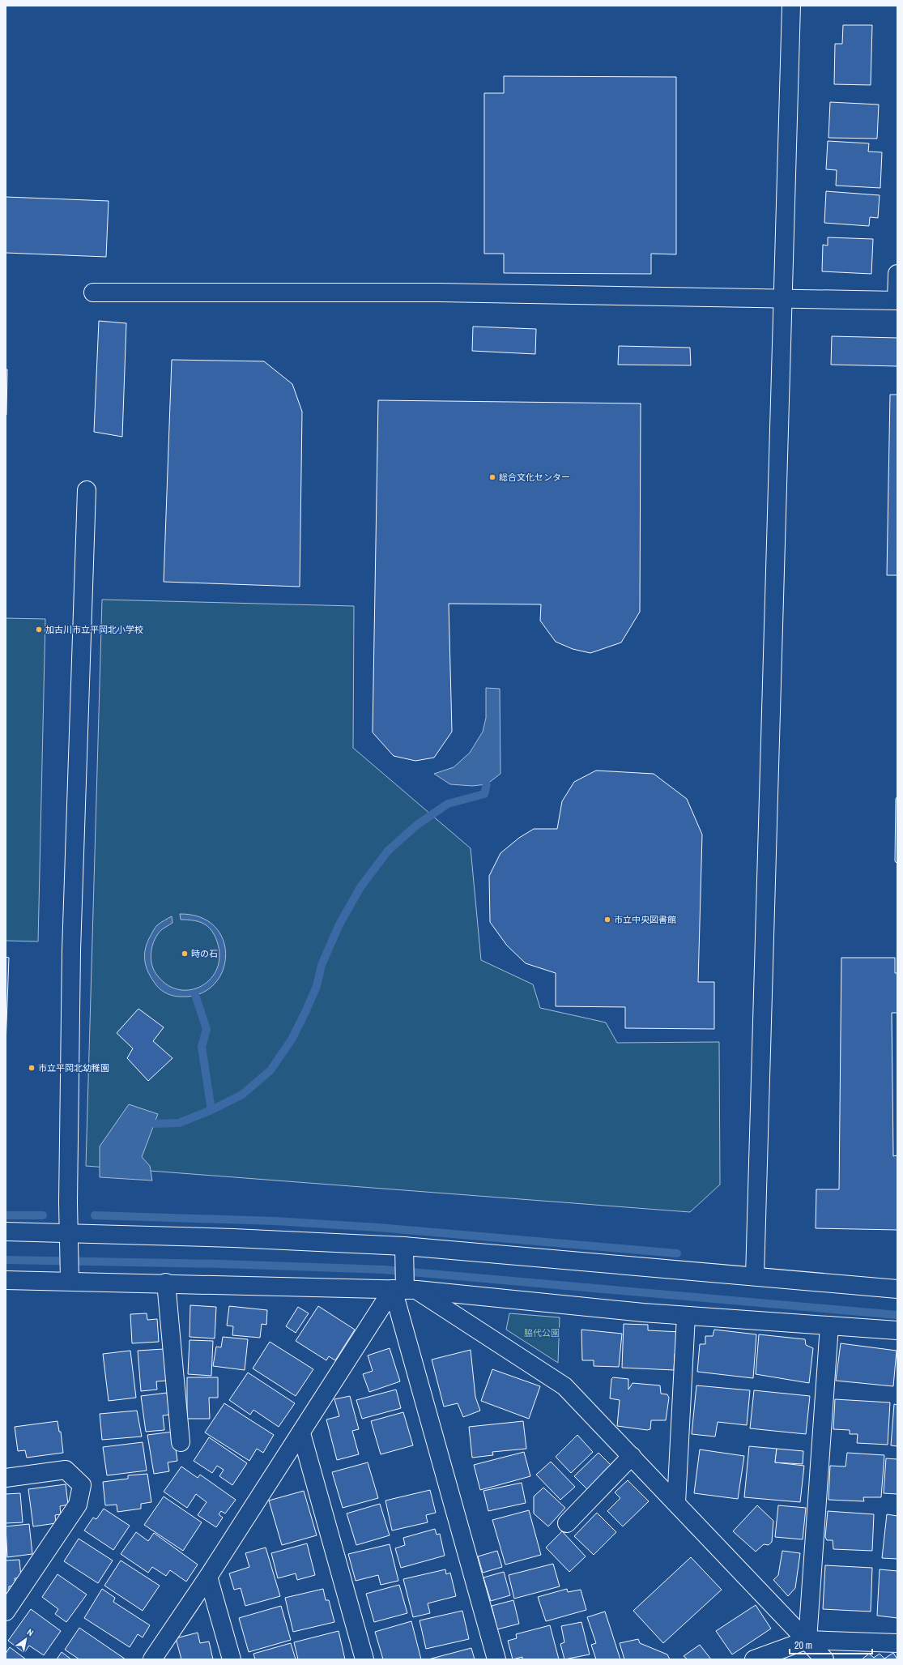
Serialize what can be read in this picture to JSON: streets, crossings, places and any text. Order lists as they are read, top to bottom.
{
  "parks": ["脇代公園"],
  "places": [
    "総合文化センター",
    "加古川市立平岡北小学校",
    "市立中央図書館",
    "時の石",
    "市立平岡北幼稚園"
  ],
  "scale_bar": "20 m",
  "north": "top right"
}
